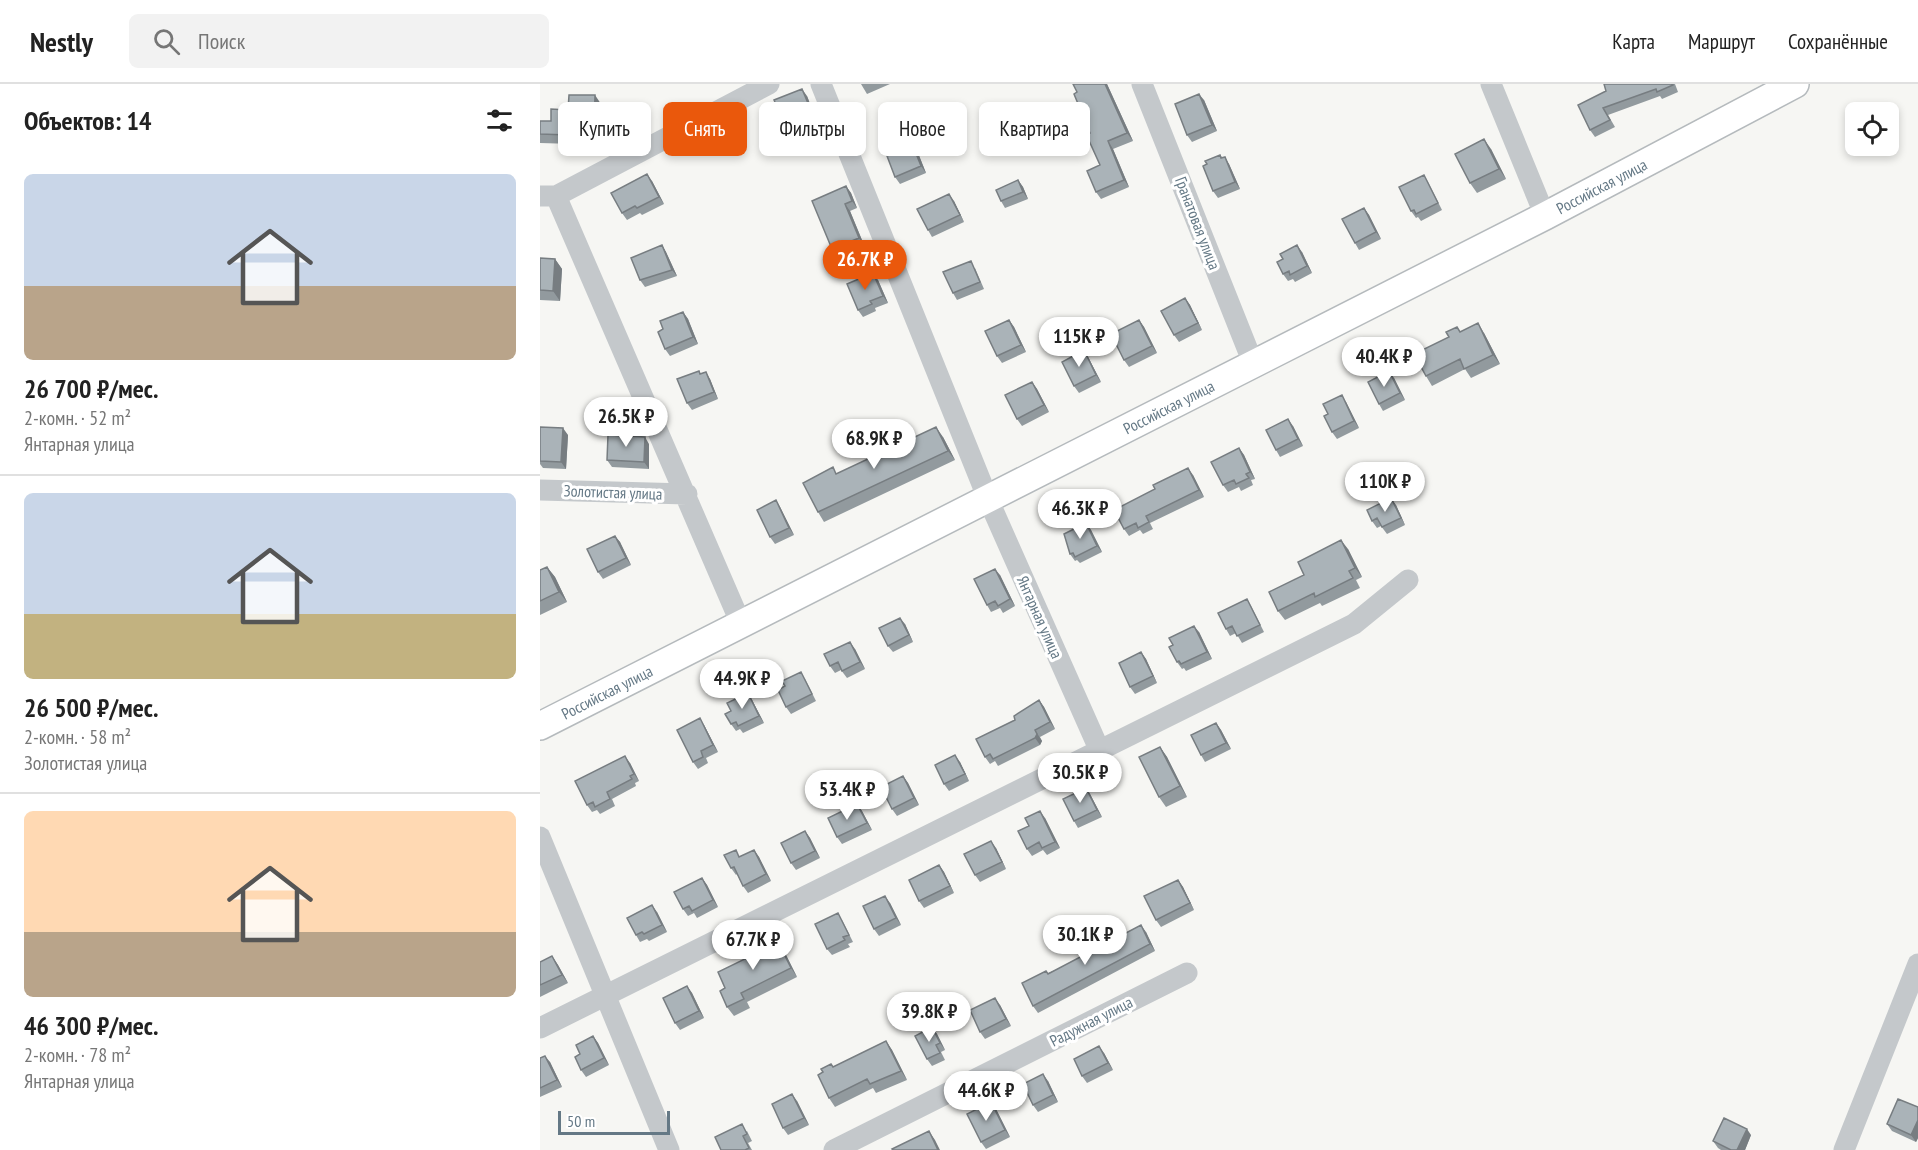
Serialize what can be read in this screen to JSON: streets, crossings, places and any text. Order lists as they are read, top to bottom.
{
  "streets": {
    "main road": ["Российская улица"],
    "street": [
      "Гранатовая улица",
      "Золотистая улица",
      "Янтарная улица",
      "Радужная улица"
    ]
  },
  "crossings": [
    ["Российская улица", "Гранатовая улица"],
    ["Российская улица", "Янтарная улица"]
  ],
  "scale_bar": "50 m",
  "page": {
    "header": "Nestly",
    "search": "Поиск",
    "nav": ["Карта", "Маршрут", "Сохранённые"],
    "heading": "Объектов: 14",
    "chip": [
      "Купить",
      "Снять",
      "Фильтры",
      "Новое",
      "Квартира"
    ],
    "list": [
      {
        "name": "26 700 ₽/мес.",
        "note": "2-комн. · 52 m² · Янтарная улица"
      },
      {
        "name": "26 500 ₽/мес.",
        "note": "2-комн. · 58 m² · Золотистая улица"
      },
      {
        "name": "46 300 ₽/мес.",
        "note": "2-комн. · 78 m² · Янтарная улица"
      }
    ],
    "price": [
      "26.7K ₽",
      "115K ₽",
      "40.4K ₽",
      "26.5K ₽",
      "68.9K ₽",
      "110K ₽",
      "46.3K ₽",
      "44.9K ₽",
      "30.5K ₽",
      "53.4K ₽",
      "30.1K ₽",
      "67.7K ₽",
      "39.8K ₽",
      "44.6K ₽"
    ],
    "scale": "50 m"
  }
}
